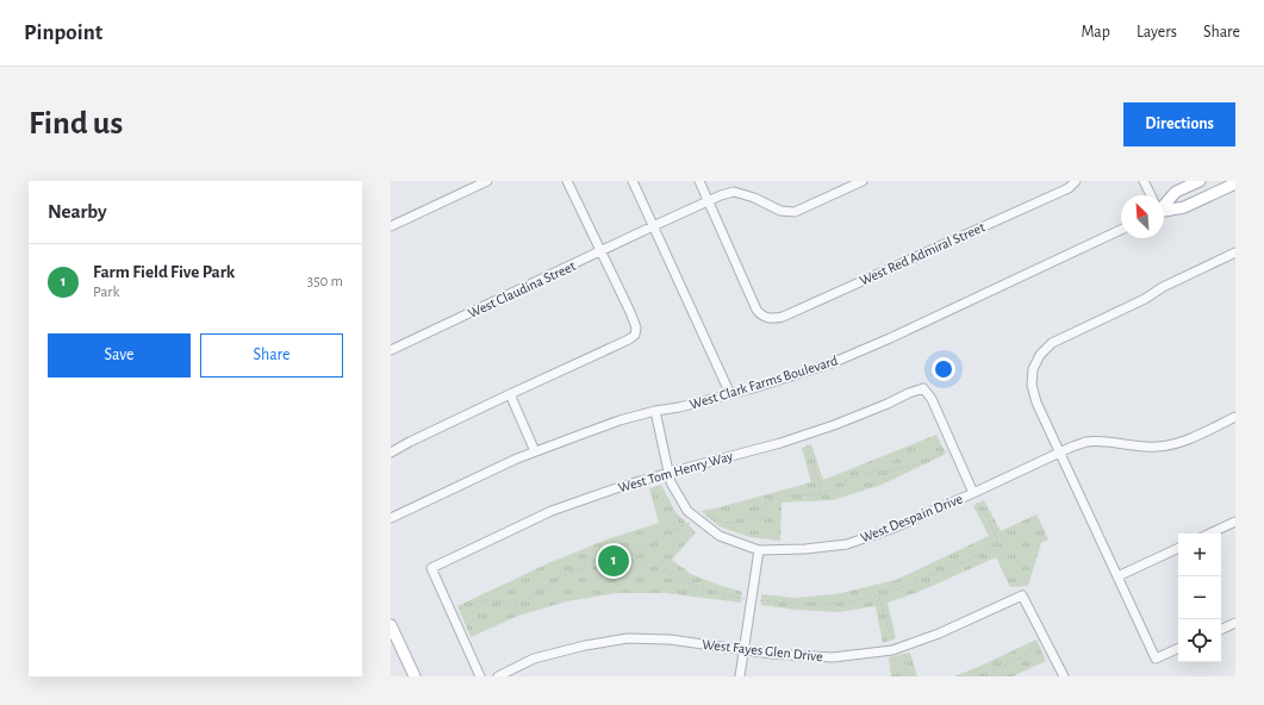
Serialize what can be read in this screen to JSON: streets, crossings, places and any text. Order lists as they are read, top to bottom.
{
  "streets": {
    "street": [
      "West Red Admiral Street",
      "West Claudina Street",
      "West Clark Farms Boulevard",
      "West Tom Henry Way",
      "West Despain Drive",
      "West Fayes Glen Drive"
    ]
  },
  "crossings": [
    ["West Red Admiral Street", "West Claudina Street"],
    ["West Clark Farms Boulevard", "West Despain Drive"],
    ["West Tom Henry Way", "West Despain Drive"]
  ],
  "north": "top left",
  "page": {
    "header": "Pinpoint",
    "nav": ["Map", "Layers", "Share"],
    "buttons": [
      "Directions",
      ["Save", "Share"]
    ],
    "title": "Find us",
    "heading": "Nearby",
    "list": [
      {
        "mark": "1",
        "name": "Farm Field Five Park",
        "note": "Park",
        "value": "350 m"
      }
    ],
    "map_buttons": ["+", "−"],
    "pins": "1"
  }
}
